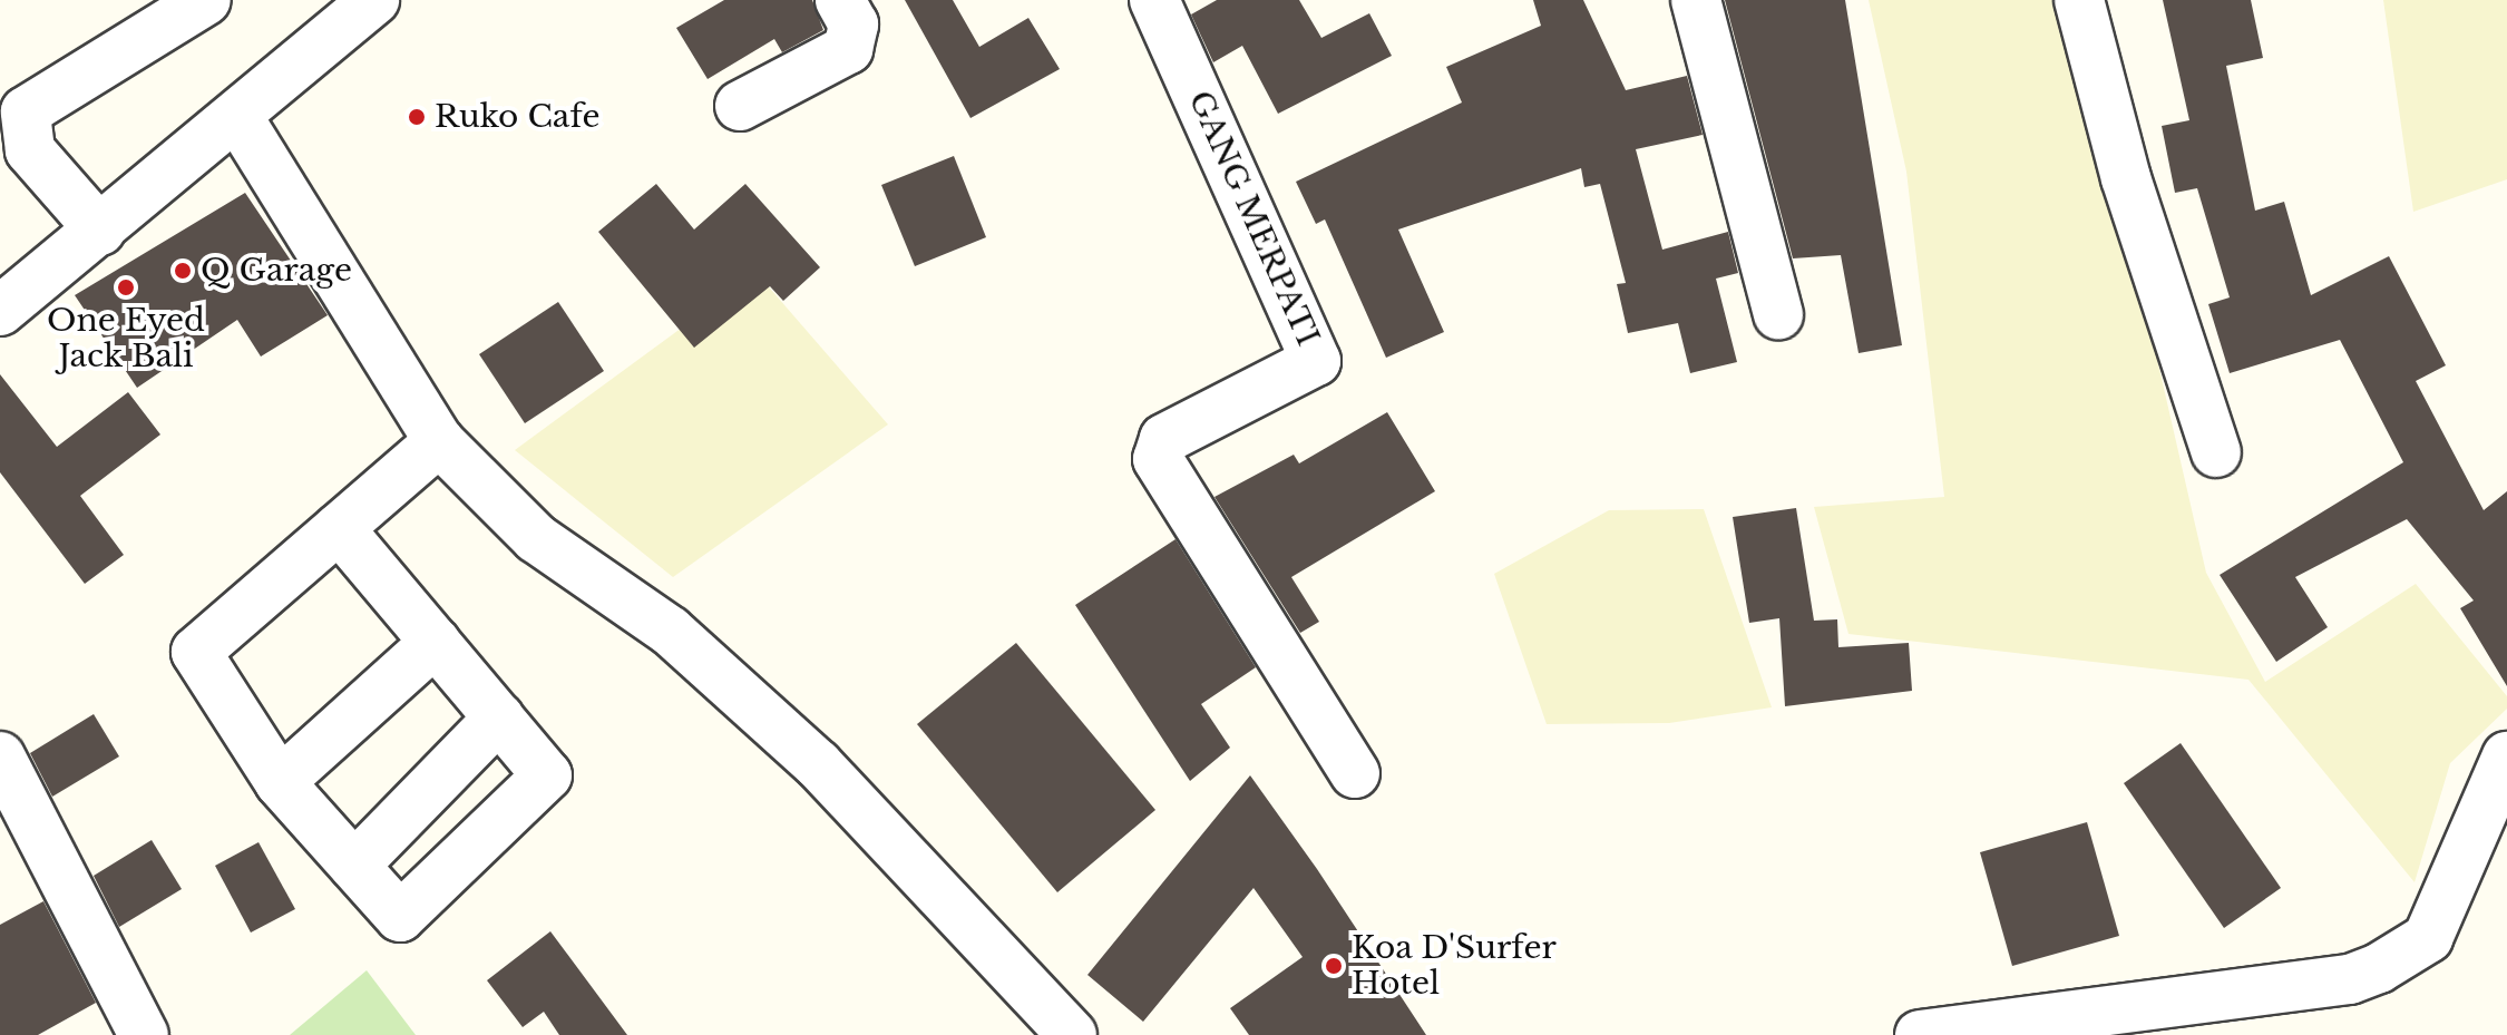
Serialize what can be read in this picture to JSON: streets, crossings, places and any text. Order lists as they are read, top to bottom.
{
  "streets": {
    "street": ["GANG MERPATI"]
  },
  "places": [
    "Ruko Cafe",
    "Q Garage",
    "One Eyed Jack Bali",
    "Koa D'Surfer Hotel"
  ]
}
